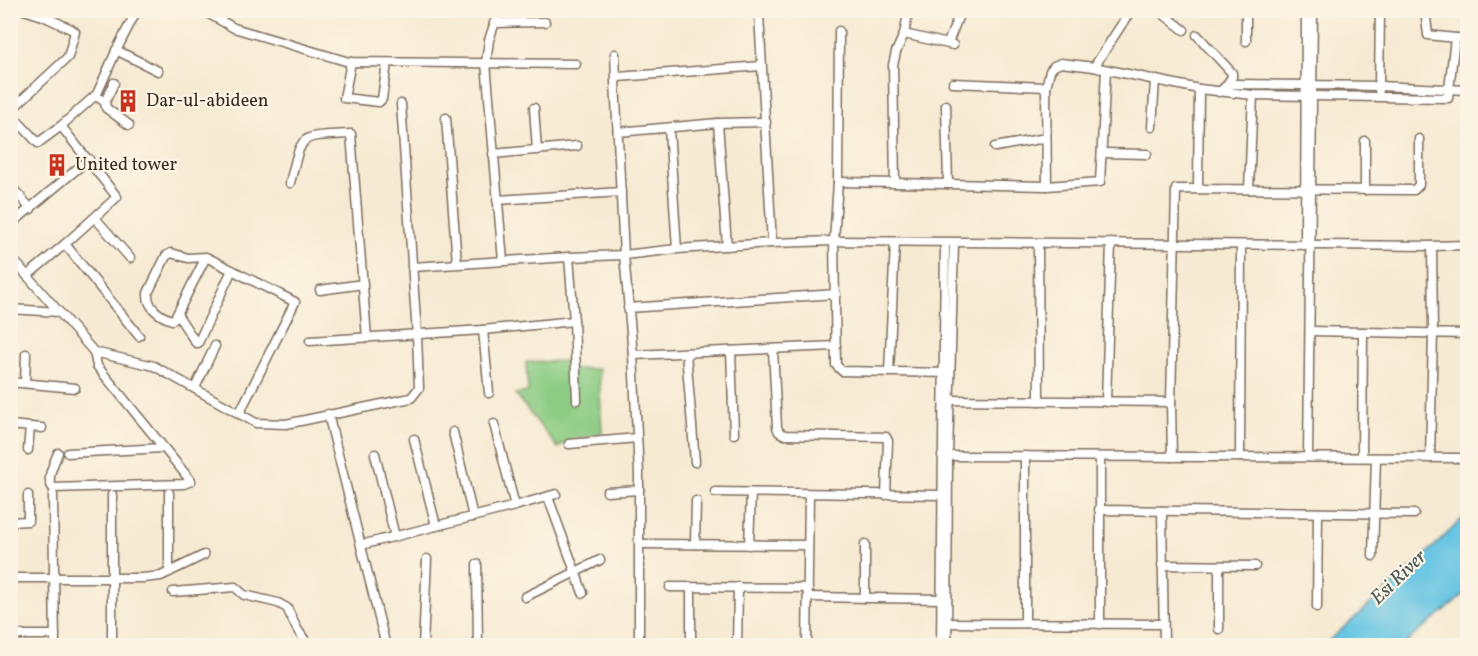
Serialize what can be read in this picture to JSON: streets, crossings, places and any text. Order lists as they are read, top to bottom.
{
  "water": ["Esi River"],
  "places": {
    "building": ["Dar-ul-abideen", "United tower"]
  }
}
